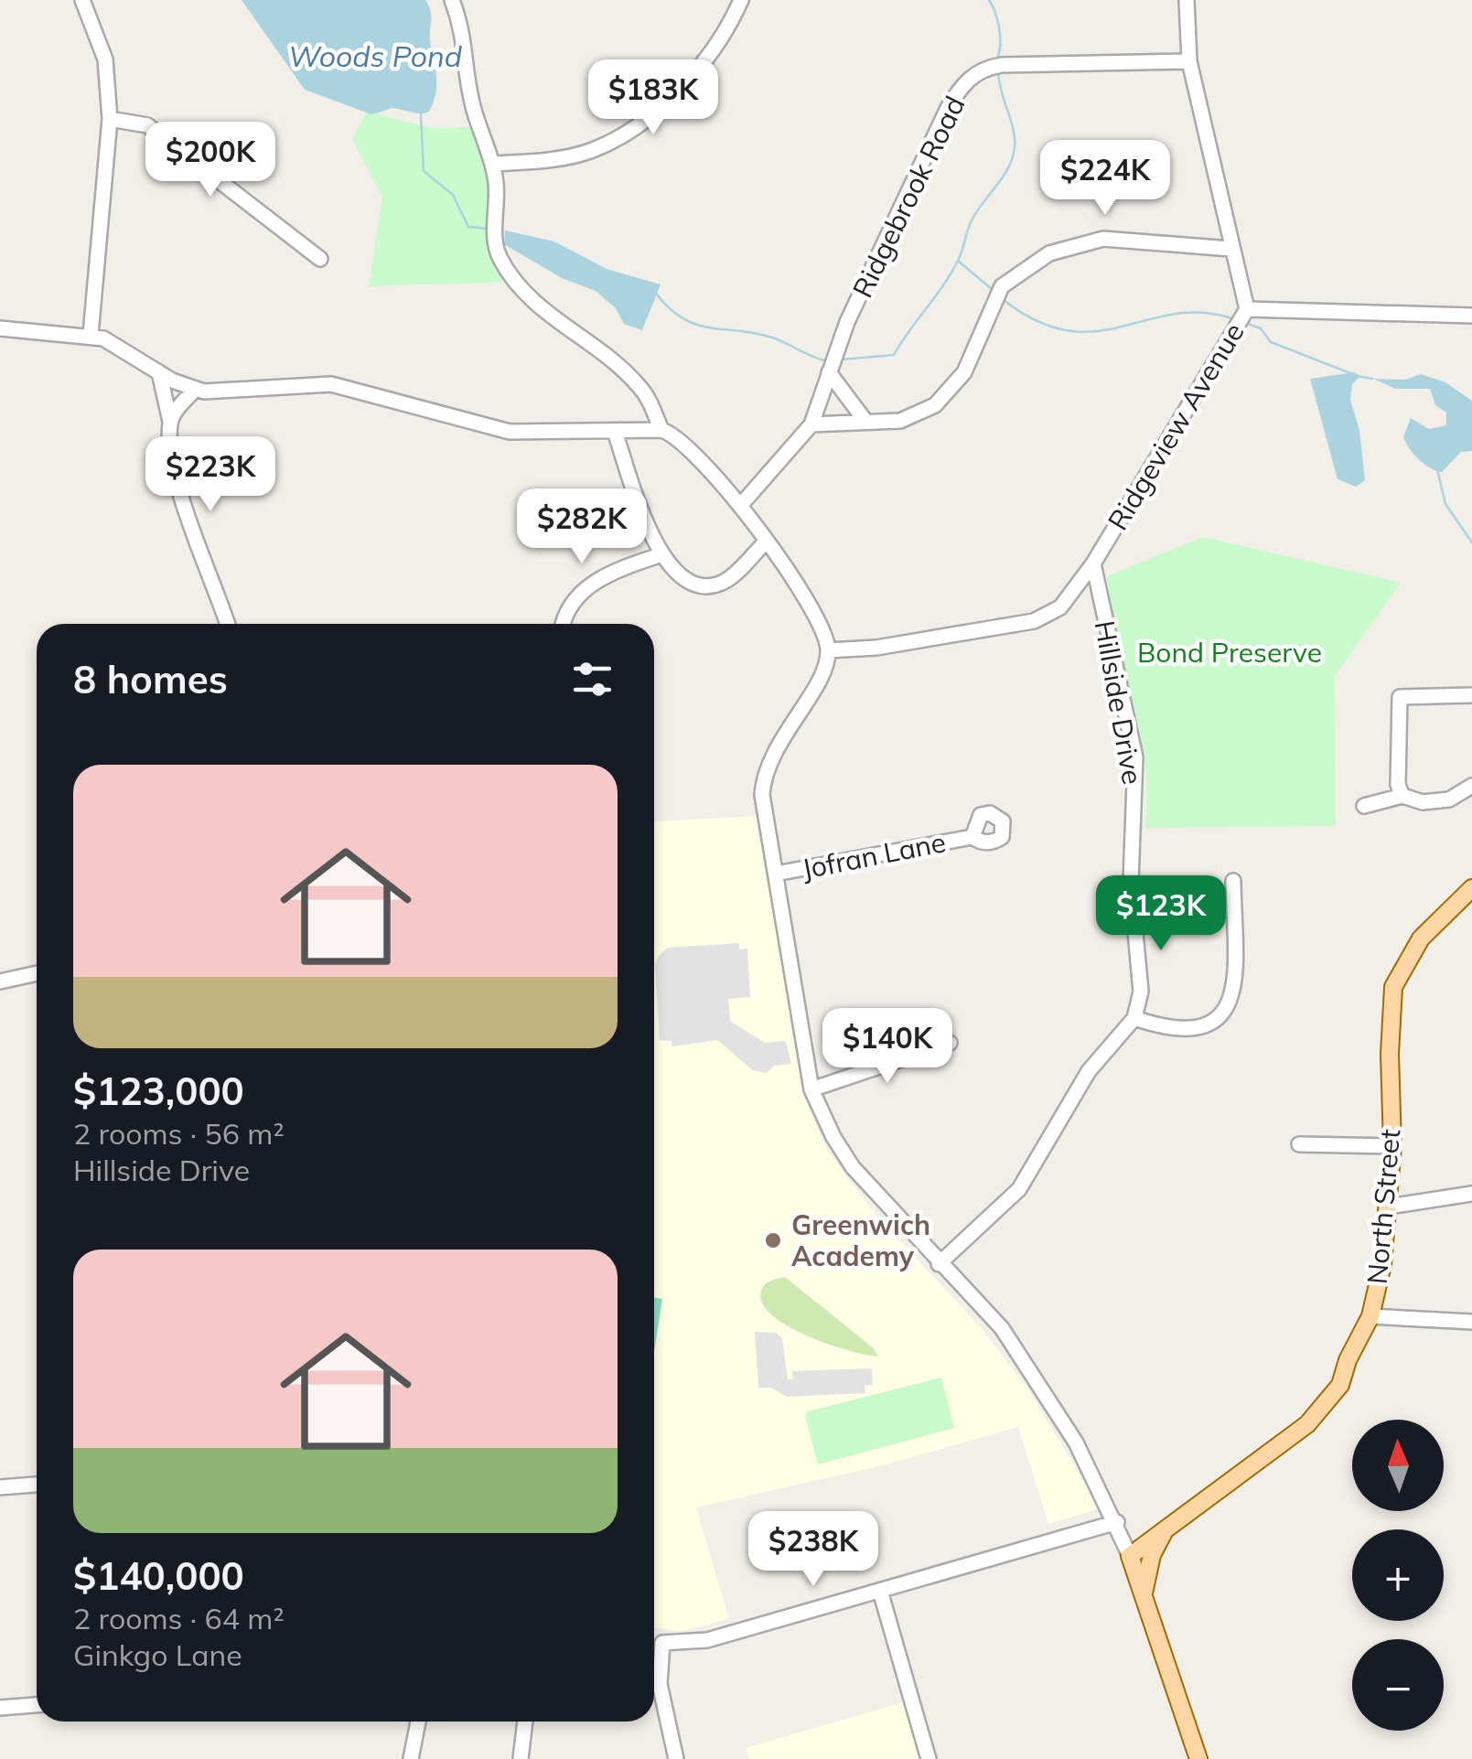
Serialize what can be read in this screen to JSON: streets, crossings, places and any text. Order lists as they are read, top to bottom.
{
  "streets": {
    "main road": ["North Street"],
    "street": [
      "Ridgebrook Road",
      "Ridgeview Avenue",
      "Hillside Drive",
      "Jofran Lane"
    ]
  },
  "crossings": [
    ["Ridgebrook Road", "Ridgeview Avenue"],
    ["Ridgeview Avenue", "Hillside Drive"]
  ],
  "water": ["Woods Pond"],
  "parks": ["Bond Preserve"],
  "places": ["Greenwich Academy"],
  "north": "top",
  "page": {
    "price": [
      "$183K",
      "$200K",
      "$224K",
      "$223K",
      "$282K",
      "$123K",
      "$140K",
      "$238K"
    ],
    "heading": "8 homes",
    "list": [
      {
        "name": "$123,000",
        "note": "2 rooms · 56 m² · Hillside Drive"
      },
      {
        "name": "$140,000",
        "note": "2 rooms · 64 m² · Ginkgo Lane"
      }
    ],
    "map_buttons": ["+", "−"]
  }
}
